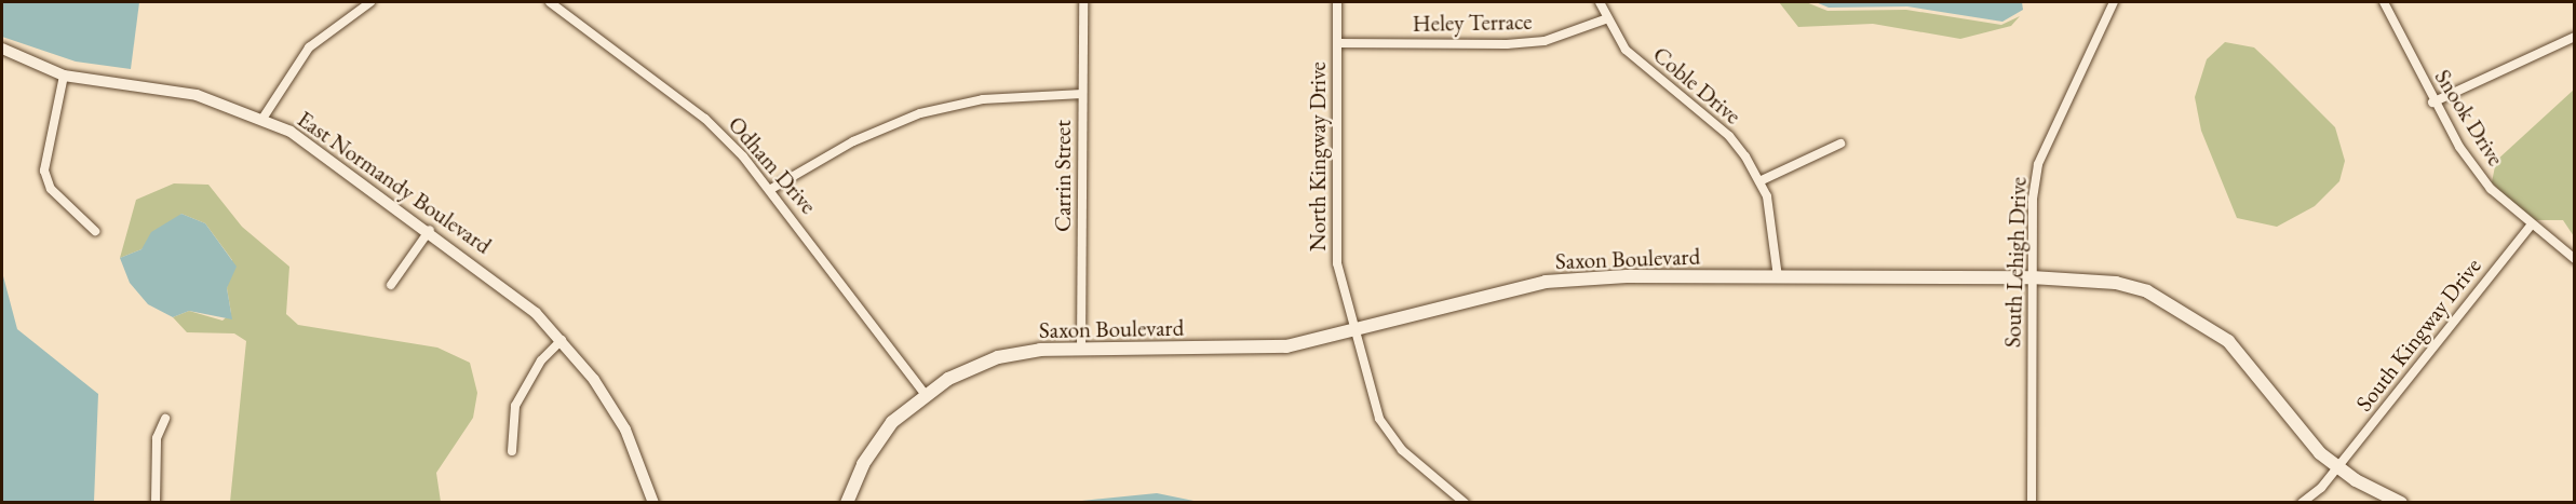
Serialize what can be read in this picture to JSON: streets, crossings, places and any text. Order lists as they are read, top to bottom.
{
  "streets": {
    "main road": ["Saxon Boulevard"],
    "street": [
      "Heley Terrace",
      "Coble Drive",
      "Snook Drive",
      "North Kingway Drive",
      "Odham Drive",
      "Carrin Street",
      "East Normandy Boulevard",
      "South Lehigh Drive",
      "South Kingway Drive"
    ]
  },
  "crossings": [
    ["Heley Terrace", "Coble Drive"],
    ["Heley Terrace", "North Kingway Drive"],
    ["Coble Drive", "Saxon Boulevard"],
    ["Snook Drive", "South Kingway Drive"],
    ["North Kingway Drive", "Saxon Boulevard"],
    ["Odham Drive", "Saxon Boulevard"],
    ["Carrin Street", "Saxon Boulevard"],
    ["Saxon Boulevard", "South Lehigh Drive"],
    ["Saxon Boulevard", "South Kingway Drive"]
  ]
}
